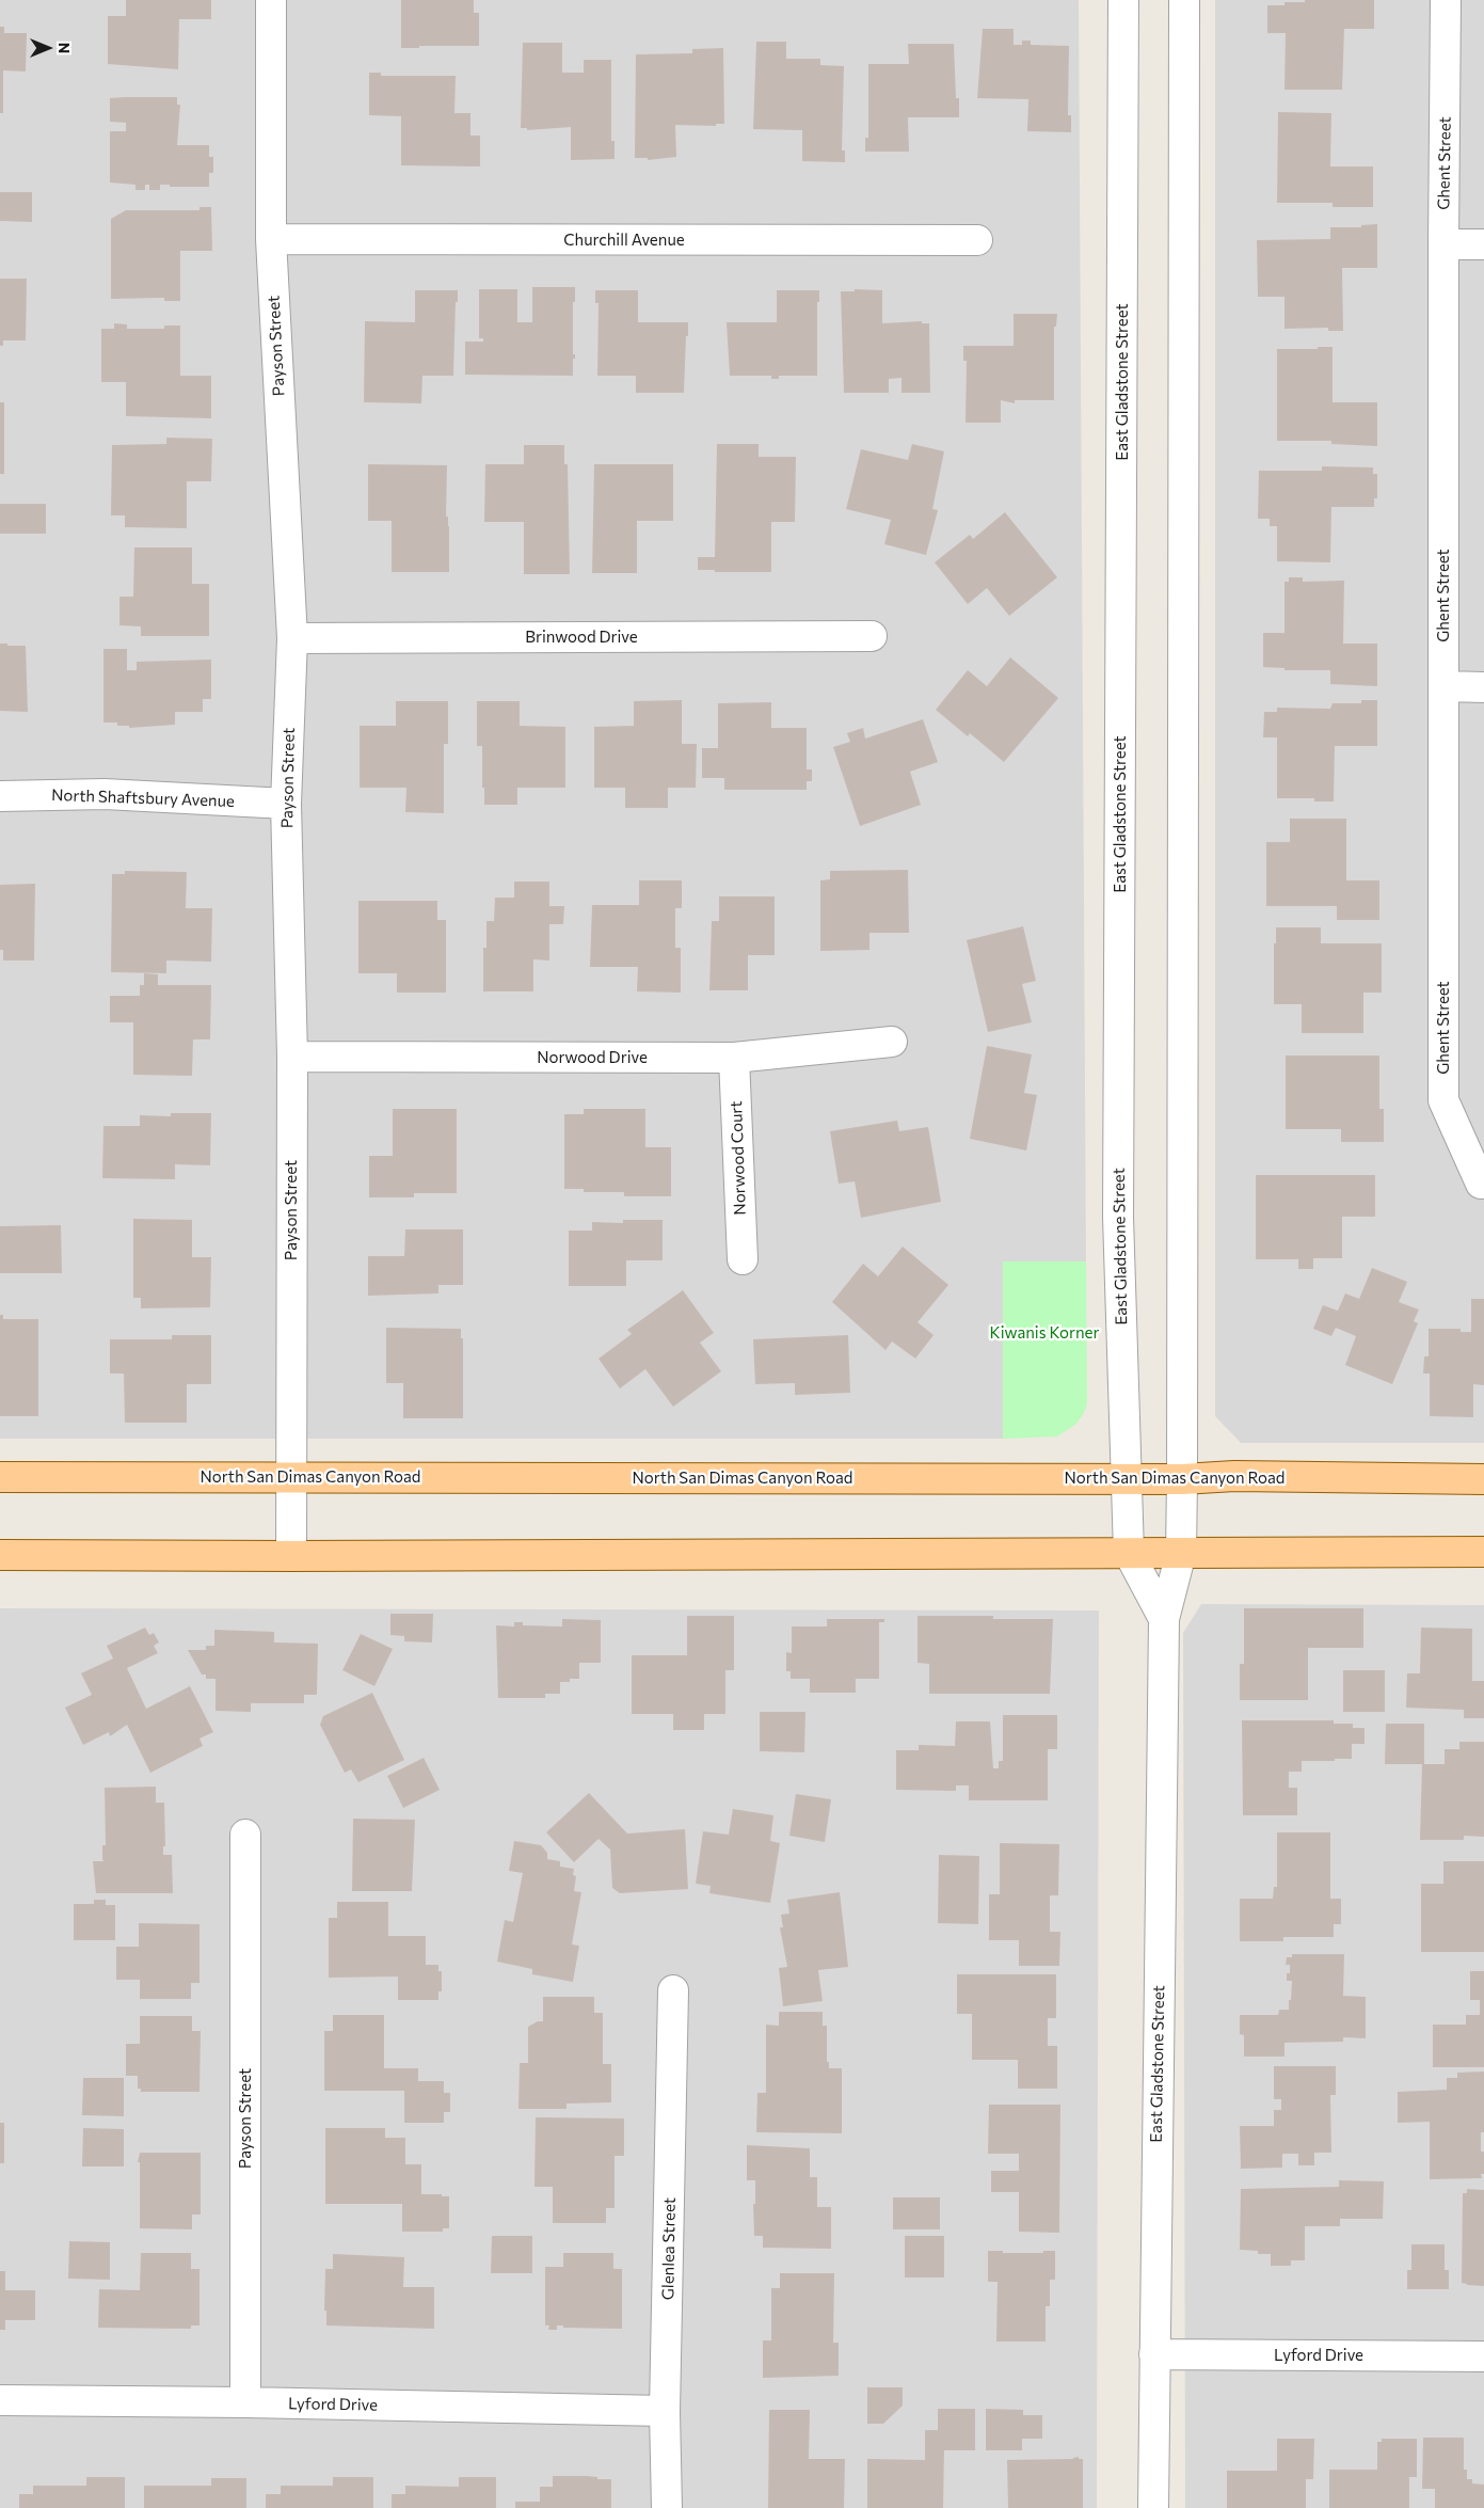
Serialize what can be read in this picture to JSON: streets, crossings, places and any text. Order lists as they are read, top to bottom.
{
  "streets": {
    "main road": ["North San Dimas Canyon Road"],
    "street": [
      "Ghent Street",
      "Churchill Avenue",
      "Payson Street",
      "East Gladstone Street",
      "Brinwood Drive",
      "North Shaftsbury Avenue",
      "Norwood Drive",
      "Norwood Court",
      "Glenlea Street",
      "Lyford Drive"
    ]
  },
  "crossings": [
    ["Churchill Avenue", "Payson Street"],
    ["Payson Street", "Brinwood Drive"],
    ["Payson Street", "North Shaftsbury Avenue"],
    ["Payson Street", "Norwood Drive"],
    ["Payson Street", "North San Dimas Canyon Road"],
    ["Payson Street", "Lyford Drive"],
    ["East Gladstone Street", "North San Dimas Canyon Road"],
    ["East Gladstone Street", "Lyford Drive"],
    ["Norwood Drive", "Norwood Court"],
    ["Glenlea Street", "Lyford Drive"]
  ],
  "parks": ["Kiwanis Korner"],
  "north": "right"
}
